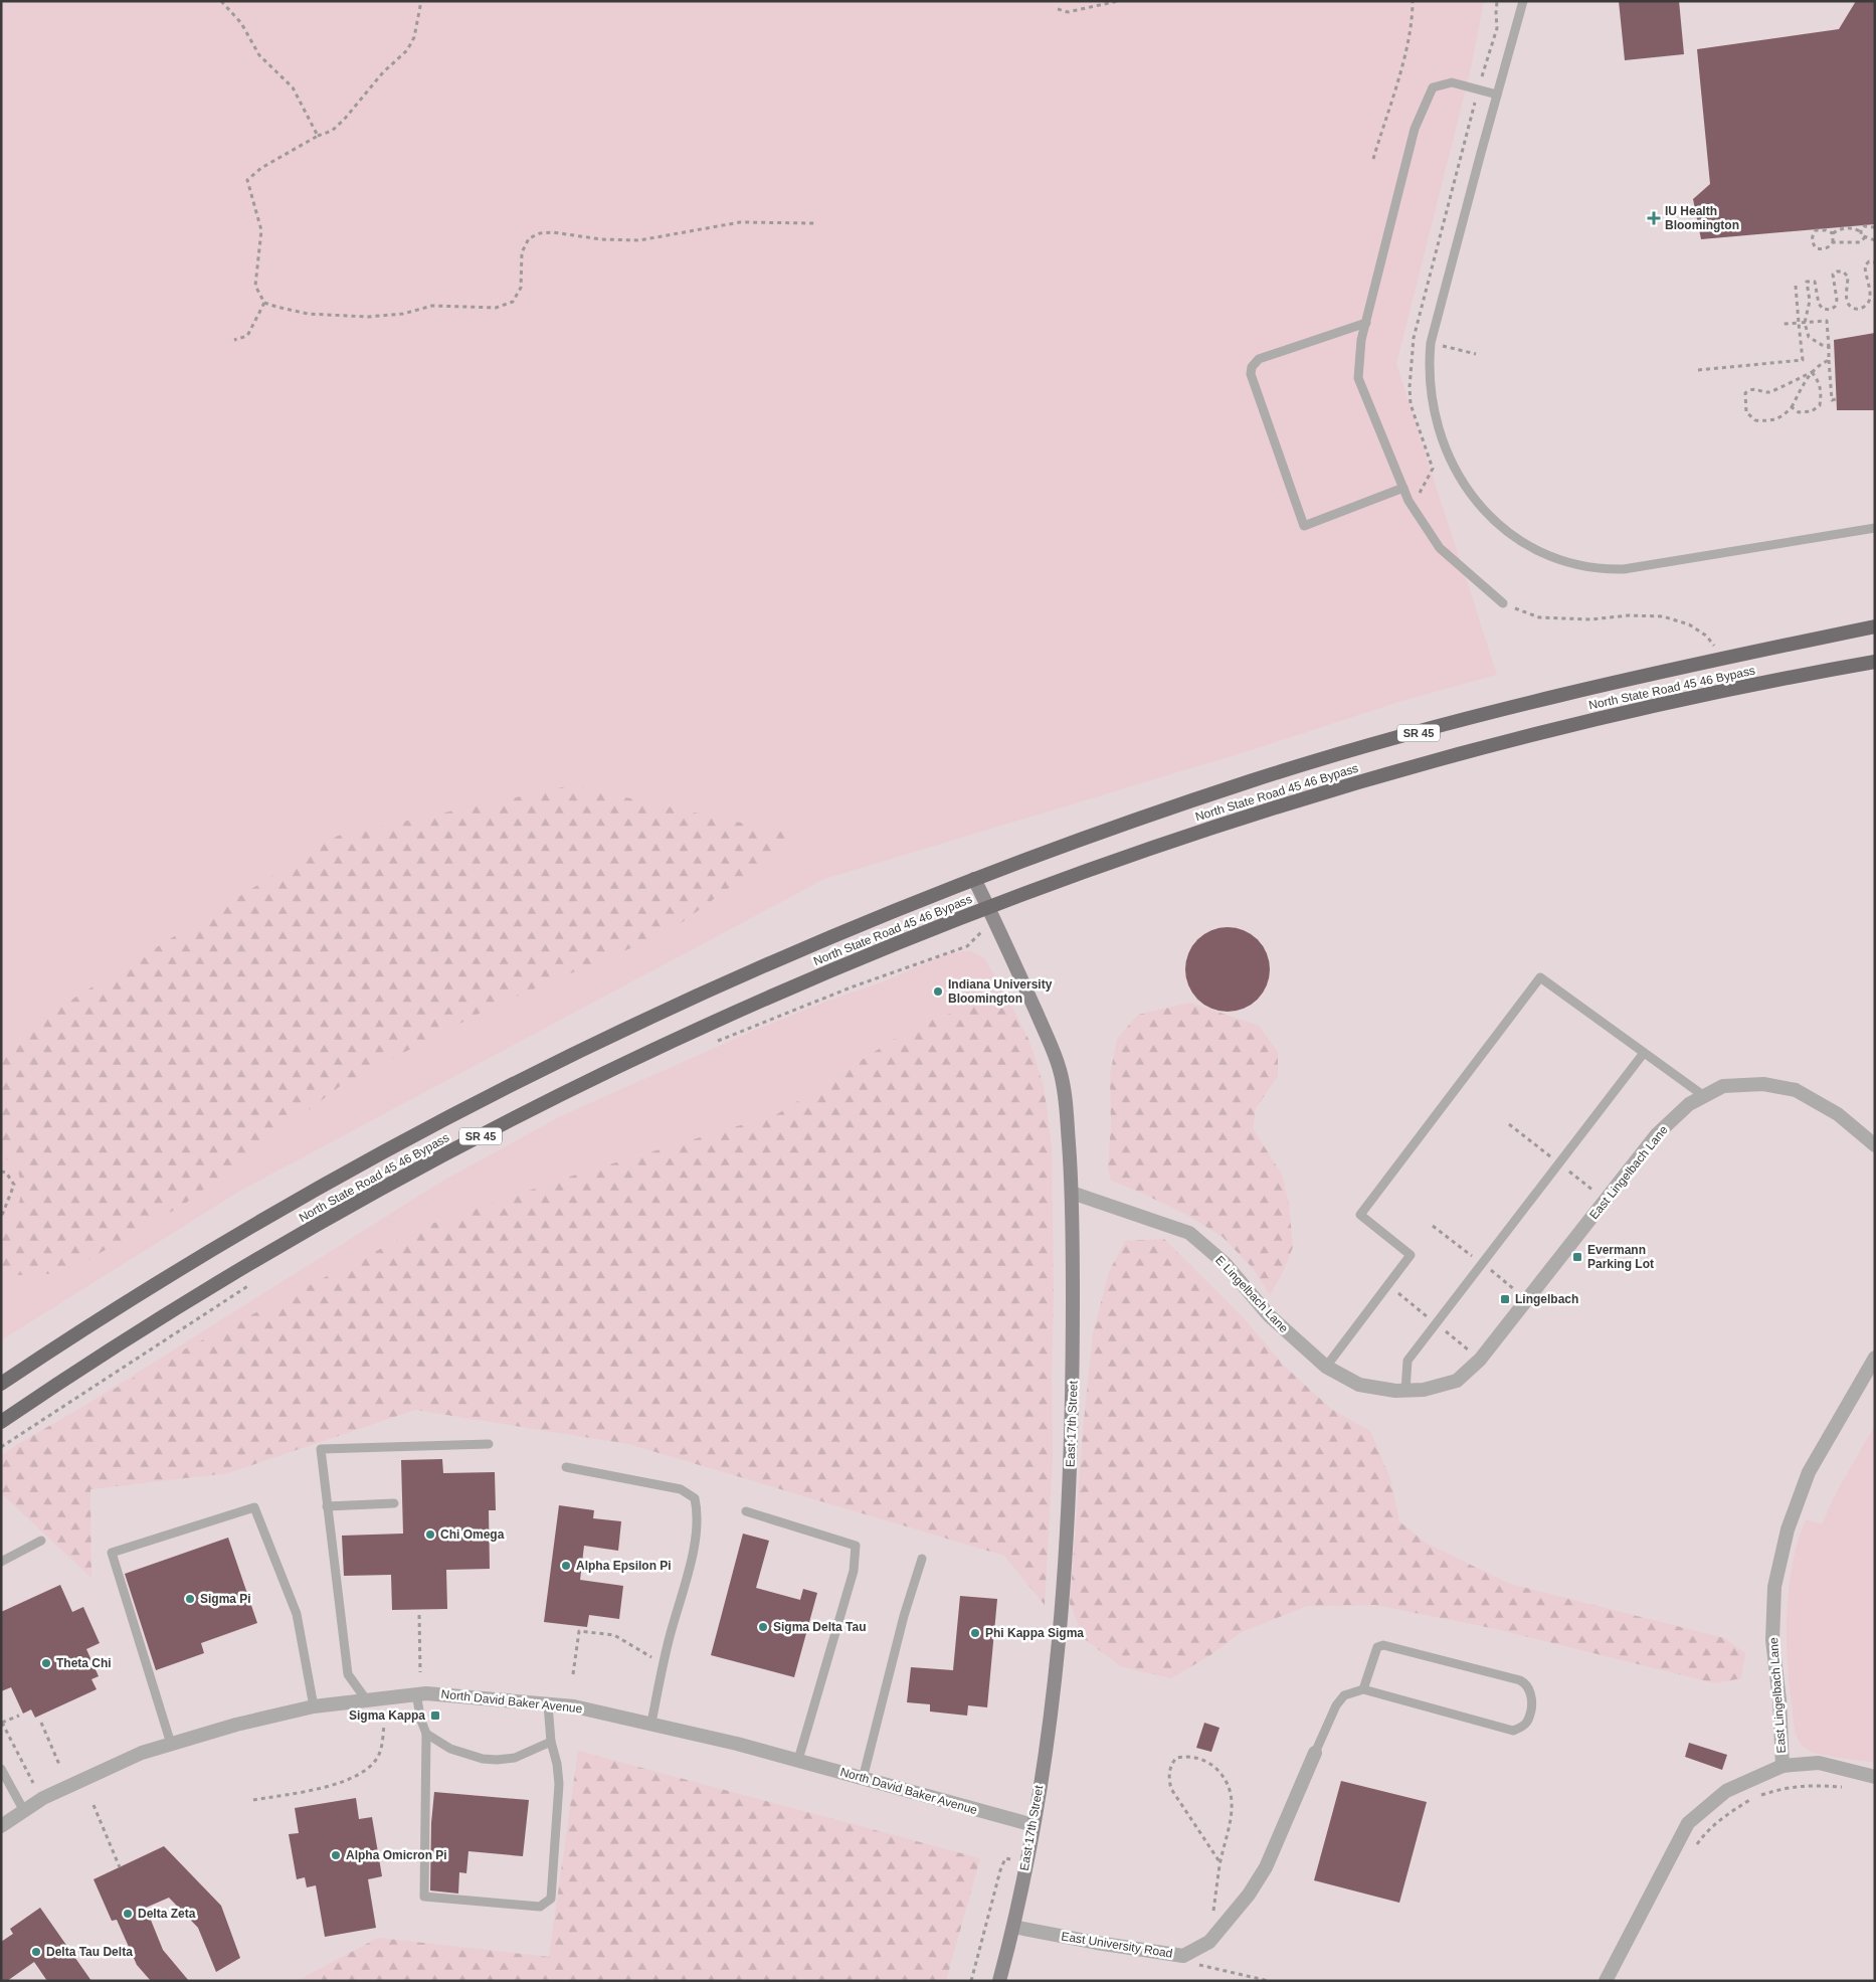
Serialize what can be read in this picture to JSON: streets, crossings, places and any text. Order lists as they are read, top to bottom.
{
  "streets": {
    "highway": ["North State Road 45 46 Bypass", "SR 45"],
    "main road": ["East 17th Street"],
    "street": [
      "East Lingelbach Lane",
      "E Lingelbach Lane",
      "North David Baker Avenue",
      "East University Road"
    ]
  },
  "crossings": [
    ["North State Road 45 46 Bypass", "SR 45"],
    ["North State Road 45 46 Bypass", "East 17th Street"],
    ["SR 45", "East 17th Street"],
    ["East Lingelbach Lane", "E Lingelbach Lane"],
    ["E Lingelbach Lane", "East 17th Street"],
    ["East 17th Street", "North David Baker Avenue"],
    ["East 17th Street", "East University Road"]
  ],
  "places": {
    "health": ["IU Health Bloomington"],
    "other": [
      "Indiana University Bloomington",
      "Chi Omega",
      "Alpha Epsilon Pi",
      "Sigma Pi",
      "Sigma Delta Tau",
      "Phi Kappa Sigma",
      "Theta Chi",
      "Alpha Omicron Pi",
      "Delta Zeta",
      "Delta Tau Delta"
    ],
    "transit": ["Evermann Parking Lot", "Lingelbach", "Sigma Kappa"]
  }
}
